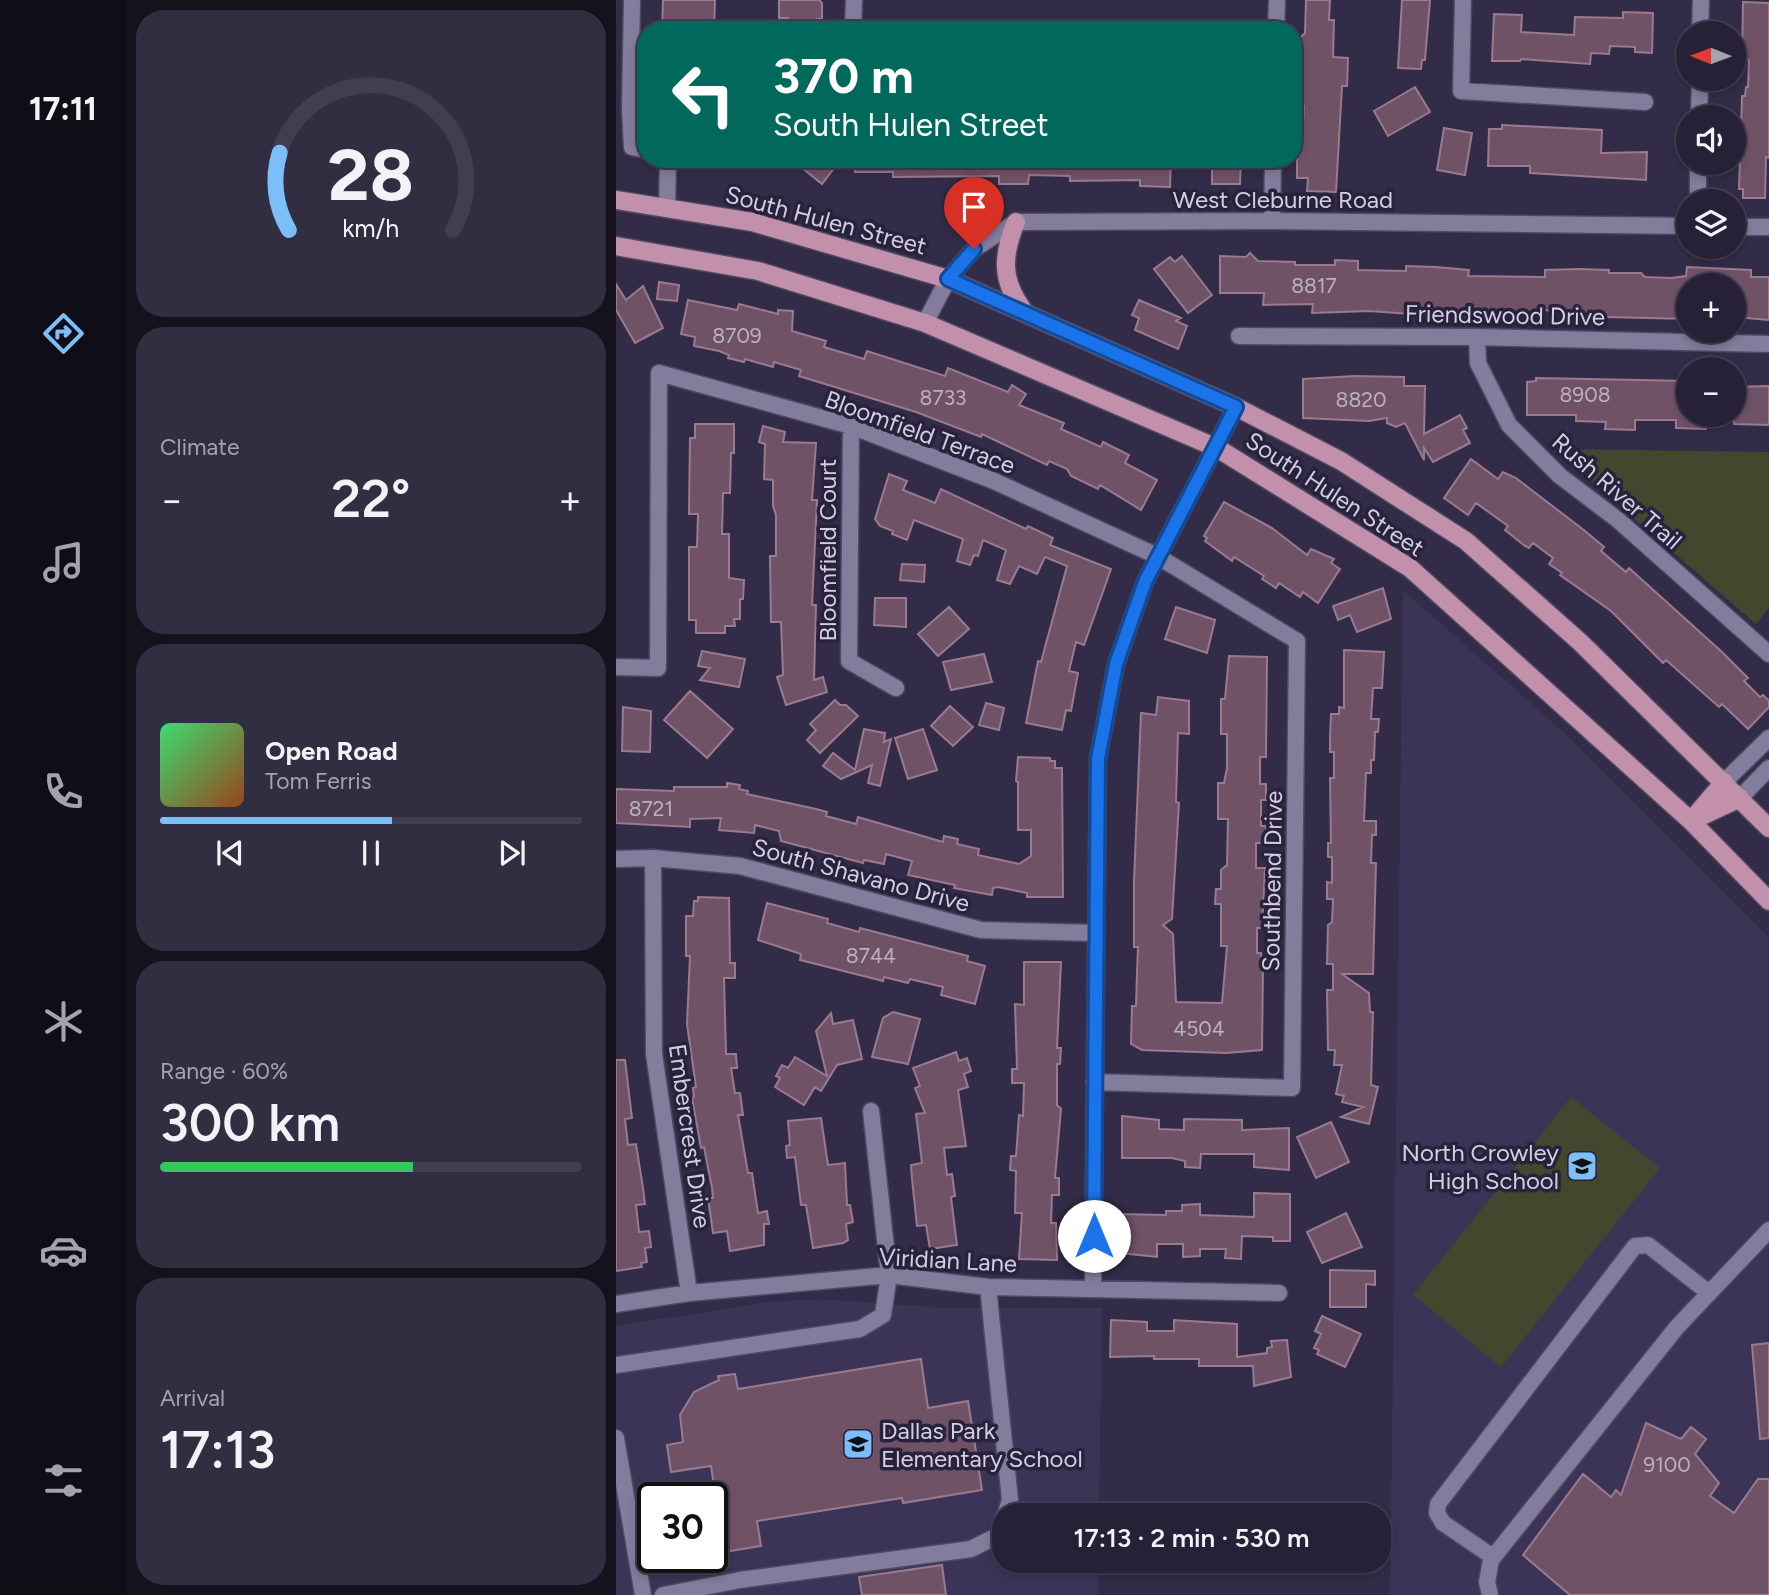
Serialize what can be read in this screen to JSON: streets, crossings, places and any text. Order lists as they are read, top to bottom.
{
  "streets": {
    "main road": ["South Hulen Street"],
    "street": [
      "West Cleburne Road",
      "Friendswood Drive",
      "Bloomfield Terrace",
      "Rush River Trail",
      "Bloomfield Court",
      "South Shavano Drive",
      "Southbend Drive",
      "Embercrest Drive",
      "Viridian Lane"
    ]
  },
  "crossings": [
    ["Friendswood Drive", "Rush River Trail"],
    ["Bloomfield Terrace", "Bloomfield Court"],
    ["Bloomfield Terrace", "Southbend Drive"],
    ["South Shavano Drive", "Embercrest Drive"],
    ["Embercrest Drive", "Viridian Lane"]
  ],
  "places": {
    "school or university": ["North Crowley High School", "Dallas Park Elementary School"]
  },
  "house_numbers": [
    "8817",
    "8709",
    "8908",
    "8733",
    "8820",
    "8721",
    "8744",
    "4504",
    "9100"
  ],
  "north": "left",
  "page": {
    "tabs": "17:11",
    "map_buttons": ["+", "−"],
    "turn": ["370 m", "South Hulen Street"],
    "tile": [
      "Climate",
      ["Range · 60%", "300 km"],
      ["Arrival", "17:13"]
    ],
    "heat": ["−", "22°", "+"],
    "song": ["Open Road", "Tom Ferris"],
    "limit": "30",
    "trip": "17:13 · 2 min · 530 m",
    "gauge": ["28", "km/h"]
  }
}
